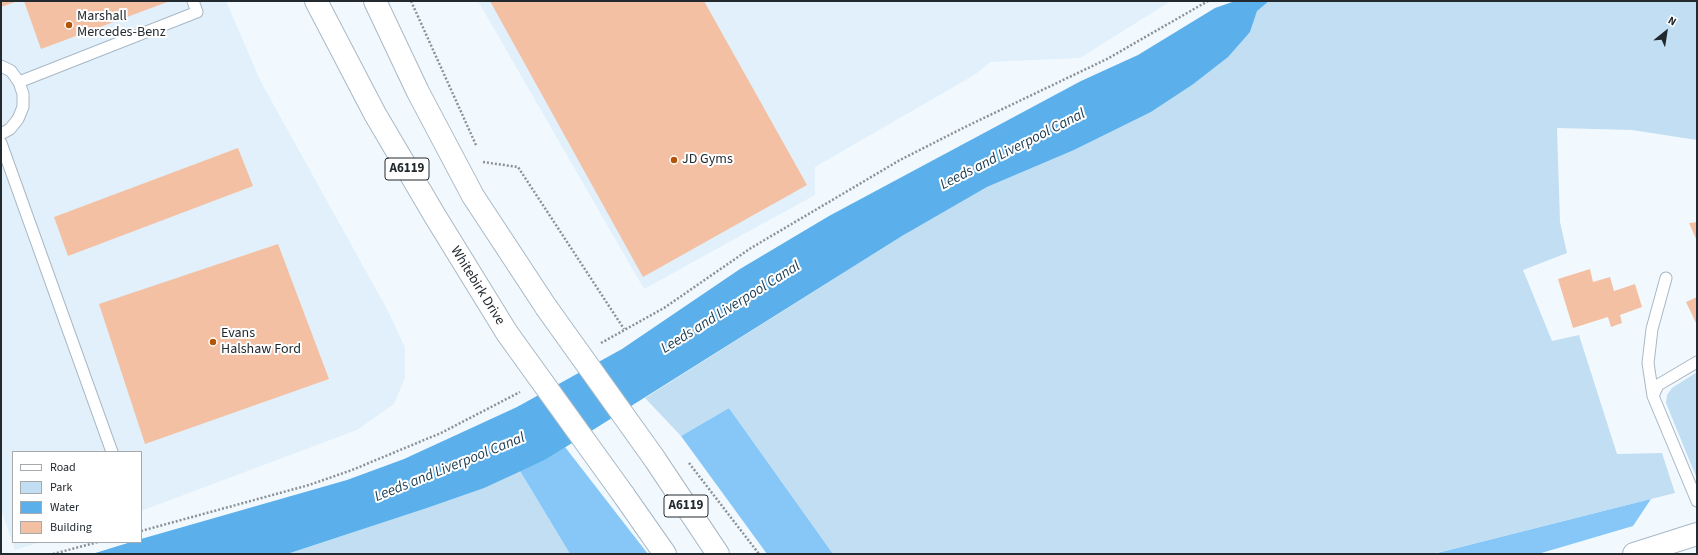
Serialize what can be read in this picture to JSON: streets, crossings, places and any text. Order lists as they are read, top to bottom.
{
  "streets": {
    "main road": ["A6119", "Whitebirk Drive"]
  },
  "water": ["Leeds and Liverpool Canal"],
  "places": ["Marshall Mercedes-Benz", "JD Gyms", "Evans Halshaw Ford"],
  "legend": [
    "Road",
    "Park",
    "Water",
    "Building"
  ],
  "north": "top right"
}
